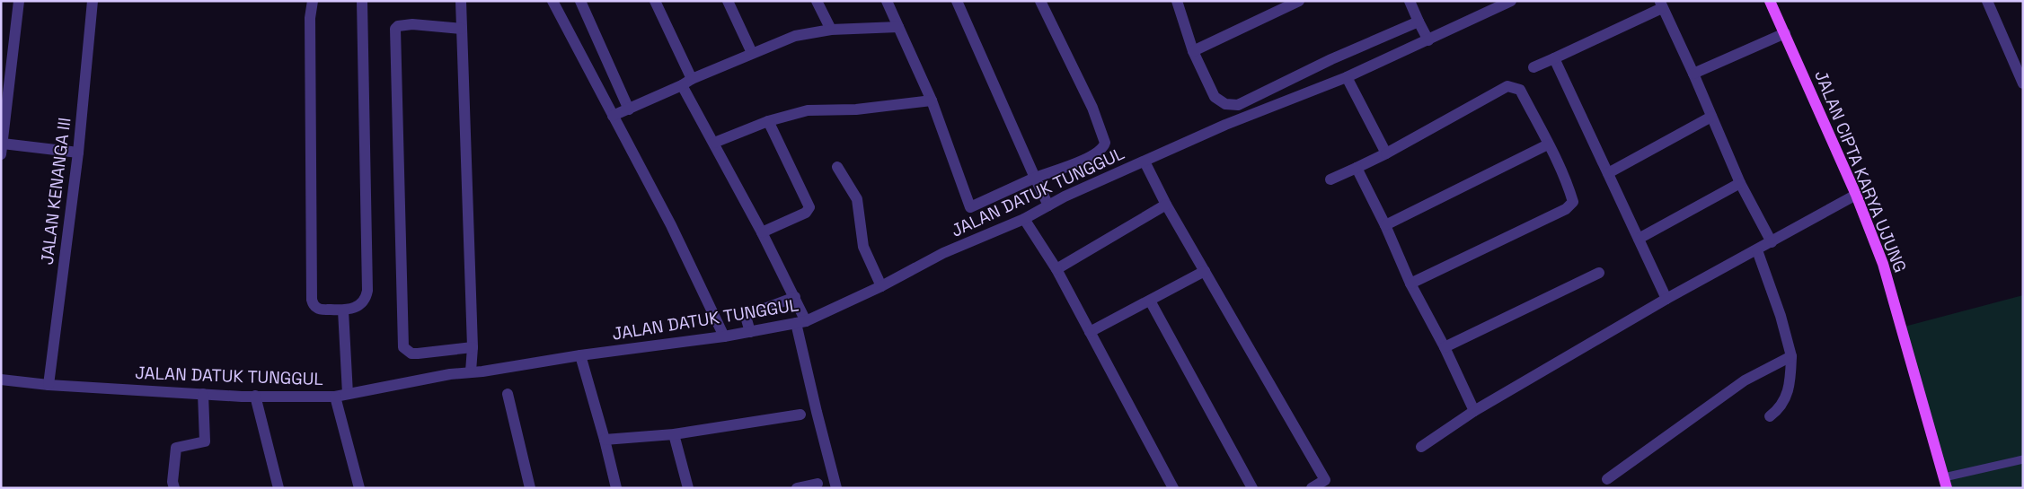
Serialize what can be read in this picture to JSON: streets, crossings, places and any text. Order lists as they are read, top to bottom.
{
  "streets": {
    "main road": ["JALAN CIPTA KARYA UJUNG"],
    "street": ["JALAN KENANGA III", "JALAN DATUK TUNGGUL"]
  },
  "crossings": [
    ["JALAN KENANGA III", "JALAN DATUK TUNGGUL"]
  ]
}
